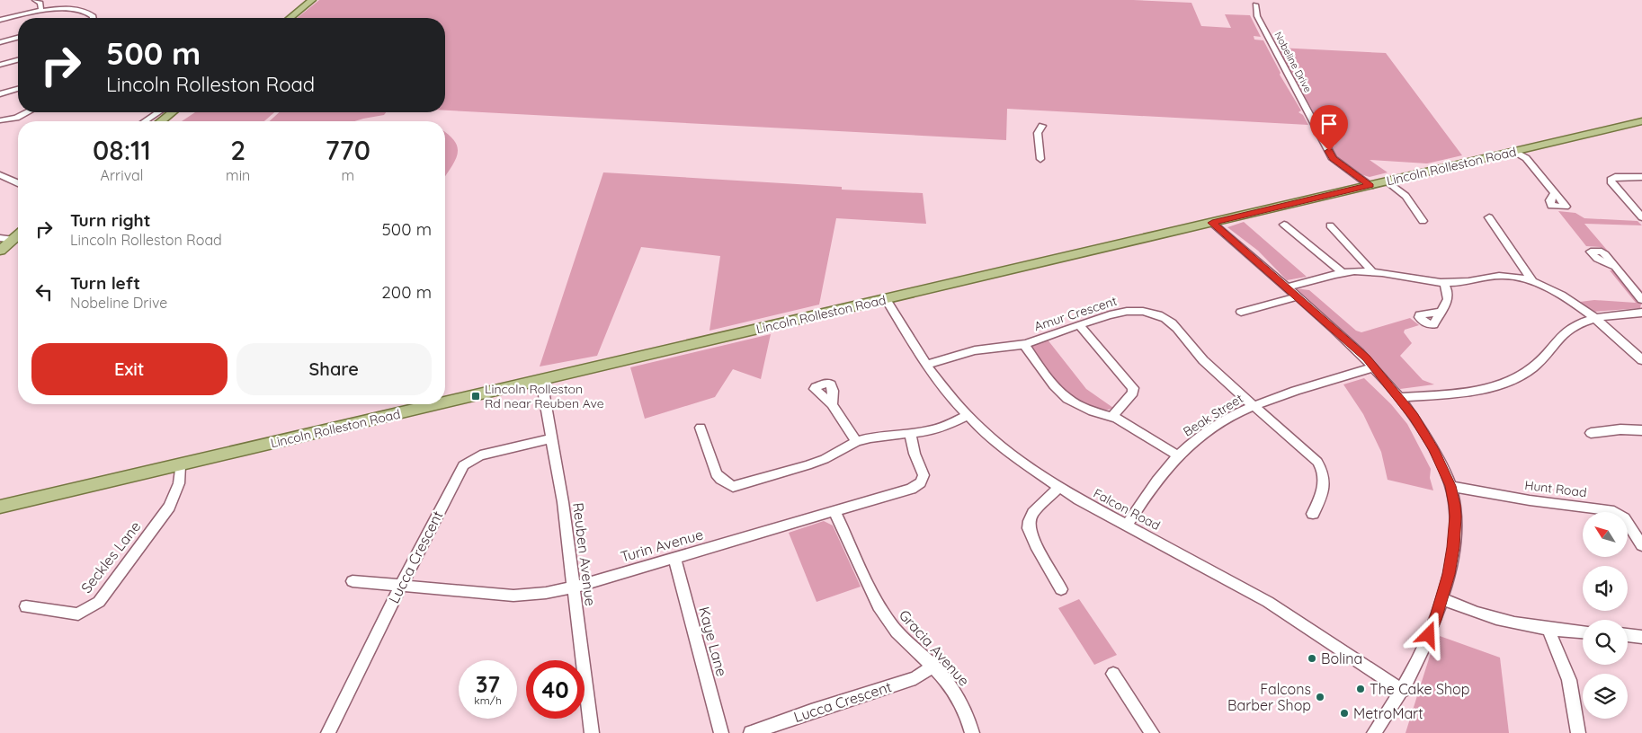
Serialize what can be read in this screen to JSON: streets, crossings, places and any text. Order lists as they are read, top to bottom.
{
  "streets": {
    "main road": ["Lincoln Rolleston Road"],
    "street": [
      "Nobeline Drive",
      "Amur Crescent",
      "Beak Street",
      "Hunt Road",
      "Falcon Road",
      "Turin Avenue",
      "Reuben Avenue",
      "Seckles Lane",
      "Lucca Crescent",
      "Kaye Lane",
      "Gracia Avenue"
    ]
  },
  "crossings": [
    ["Nobeline Drive", "Lincoln Rolleston Road"],
    ["Lincoln Rolleston Road", "Falcon Road"],
    ["Lincoln Rolleston Road", "Reuben Avenue"],
    ["Lincoln Rolleston Road", "Seckles Lane"],
    ["Amur Crescent", "Beak Street"],
    ["Amur Crescent", "Falcon Road"],
    ["Beak Street", "Falcon Road"],
    ["Turin Avenue", "Reuben Avenue"],
    ["Turin Avenue", "Lucca Crescent"],
    ["Turin Avenue", "Kaye Lane"],
    ["Turin Avenue", "Gracia Avenue"],
    ["Reuben Avenue", "Lucca Crescent"],
    ["Lucca Crescent", "Gracia Avenue"]
  ],
  "places": {
    "transit": ["Lincoln Rolleston Rd near Reuben Ave"],
    "other": [
      "Bolina",
      "The Cake Shop",
      "Falcons Barber Shop",
      "MetroMart"
    ]
  },
  "north": "top left",
  "page": {
    "turn": ["500 m", "Lincoln Rolleston Road"],
    "eta": [
      "08:11",
      "Arrival",
      "2",
      "min",
      "770",
      "m"
    ],
    "list": [
      {
        "name": "Turn right",
        "note": "Lincoln Rolleston Road",
        "value": "500 m"
      },
      {
        "name": "Turn left",
        "note": "Nobeline Drive",
        "value": "200 m"
      }
    ],
    "buttons": ["Exit", "Share"],
    "speed": "37 km/h",
    "limit": "40"
  }
}
